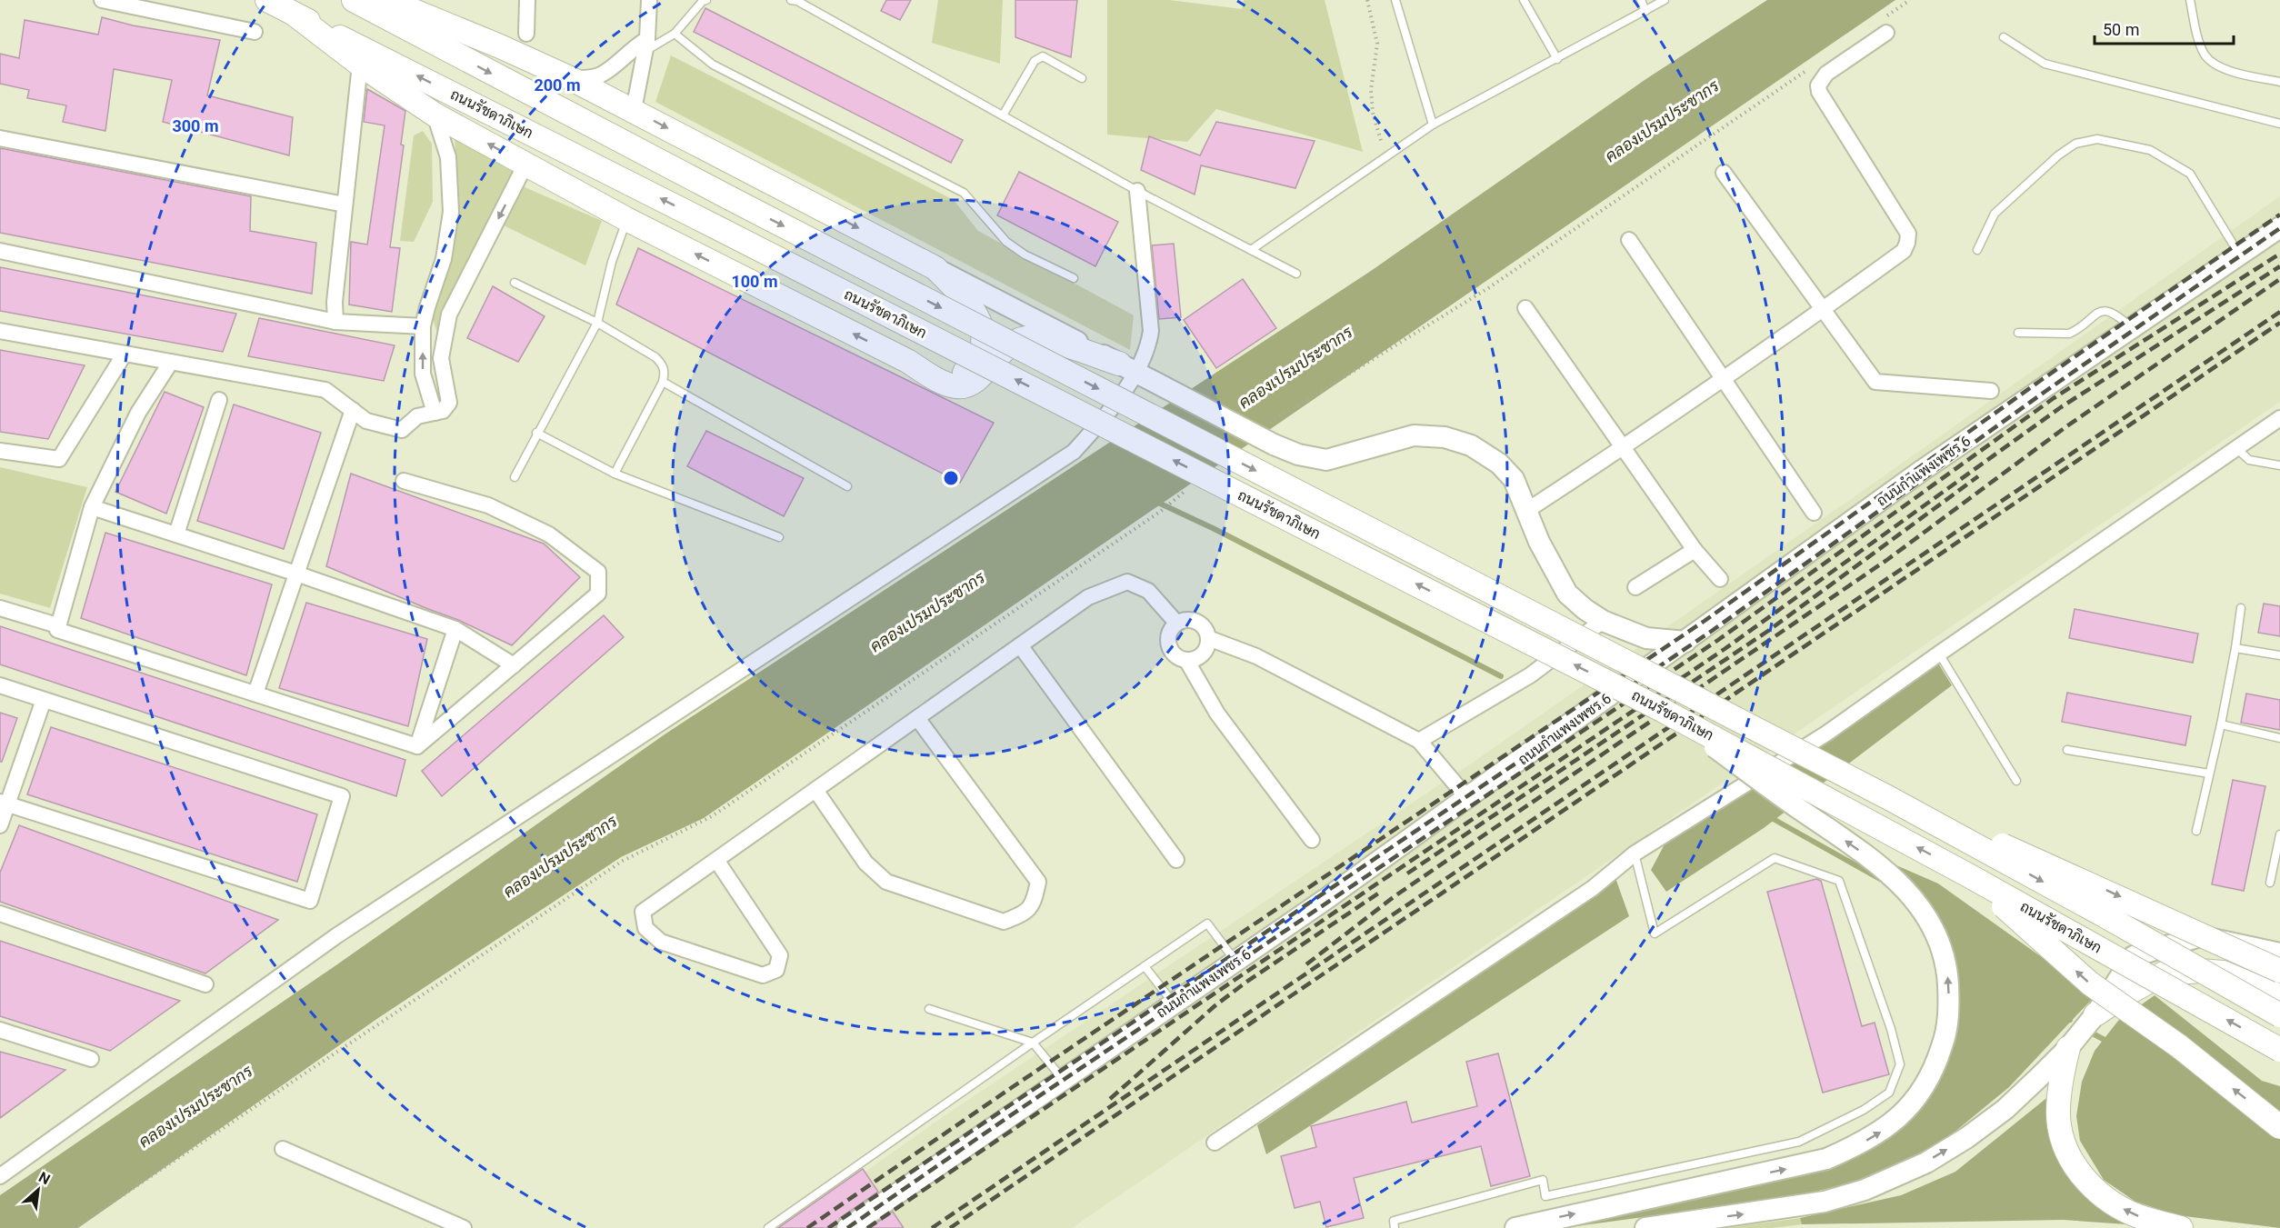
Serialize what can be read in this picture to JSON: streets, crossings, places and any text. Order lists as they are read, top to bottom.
{
  "streets": {
    "main road": ["ถนนรัชดาภิเษก"],
    "street": ["ถนนกำแพงเพชร 6"]
  },
  "water": ["คลองเปรมประชากร"],
  "scale_bar": "50 m",
  "north": "top right",
  "rings": ["200 m", "300 m", "100 m"]
}
